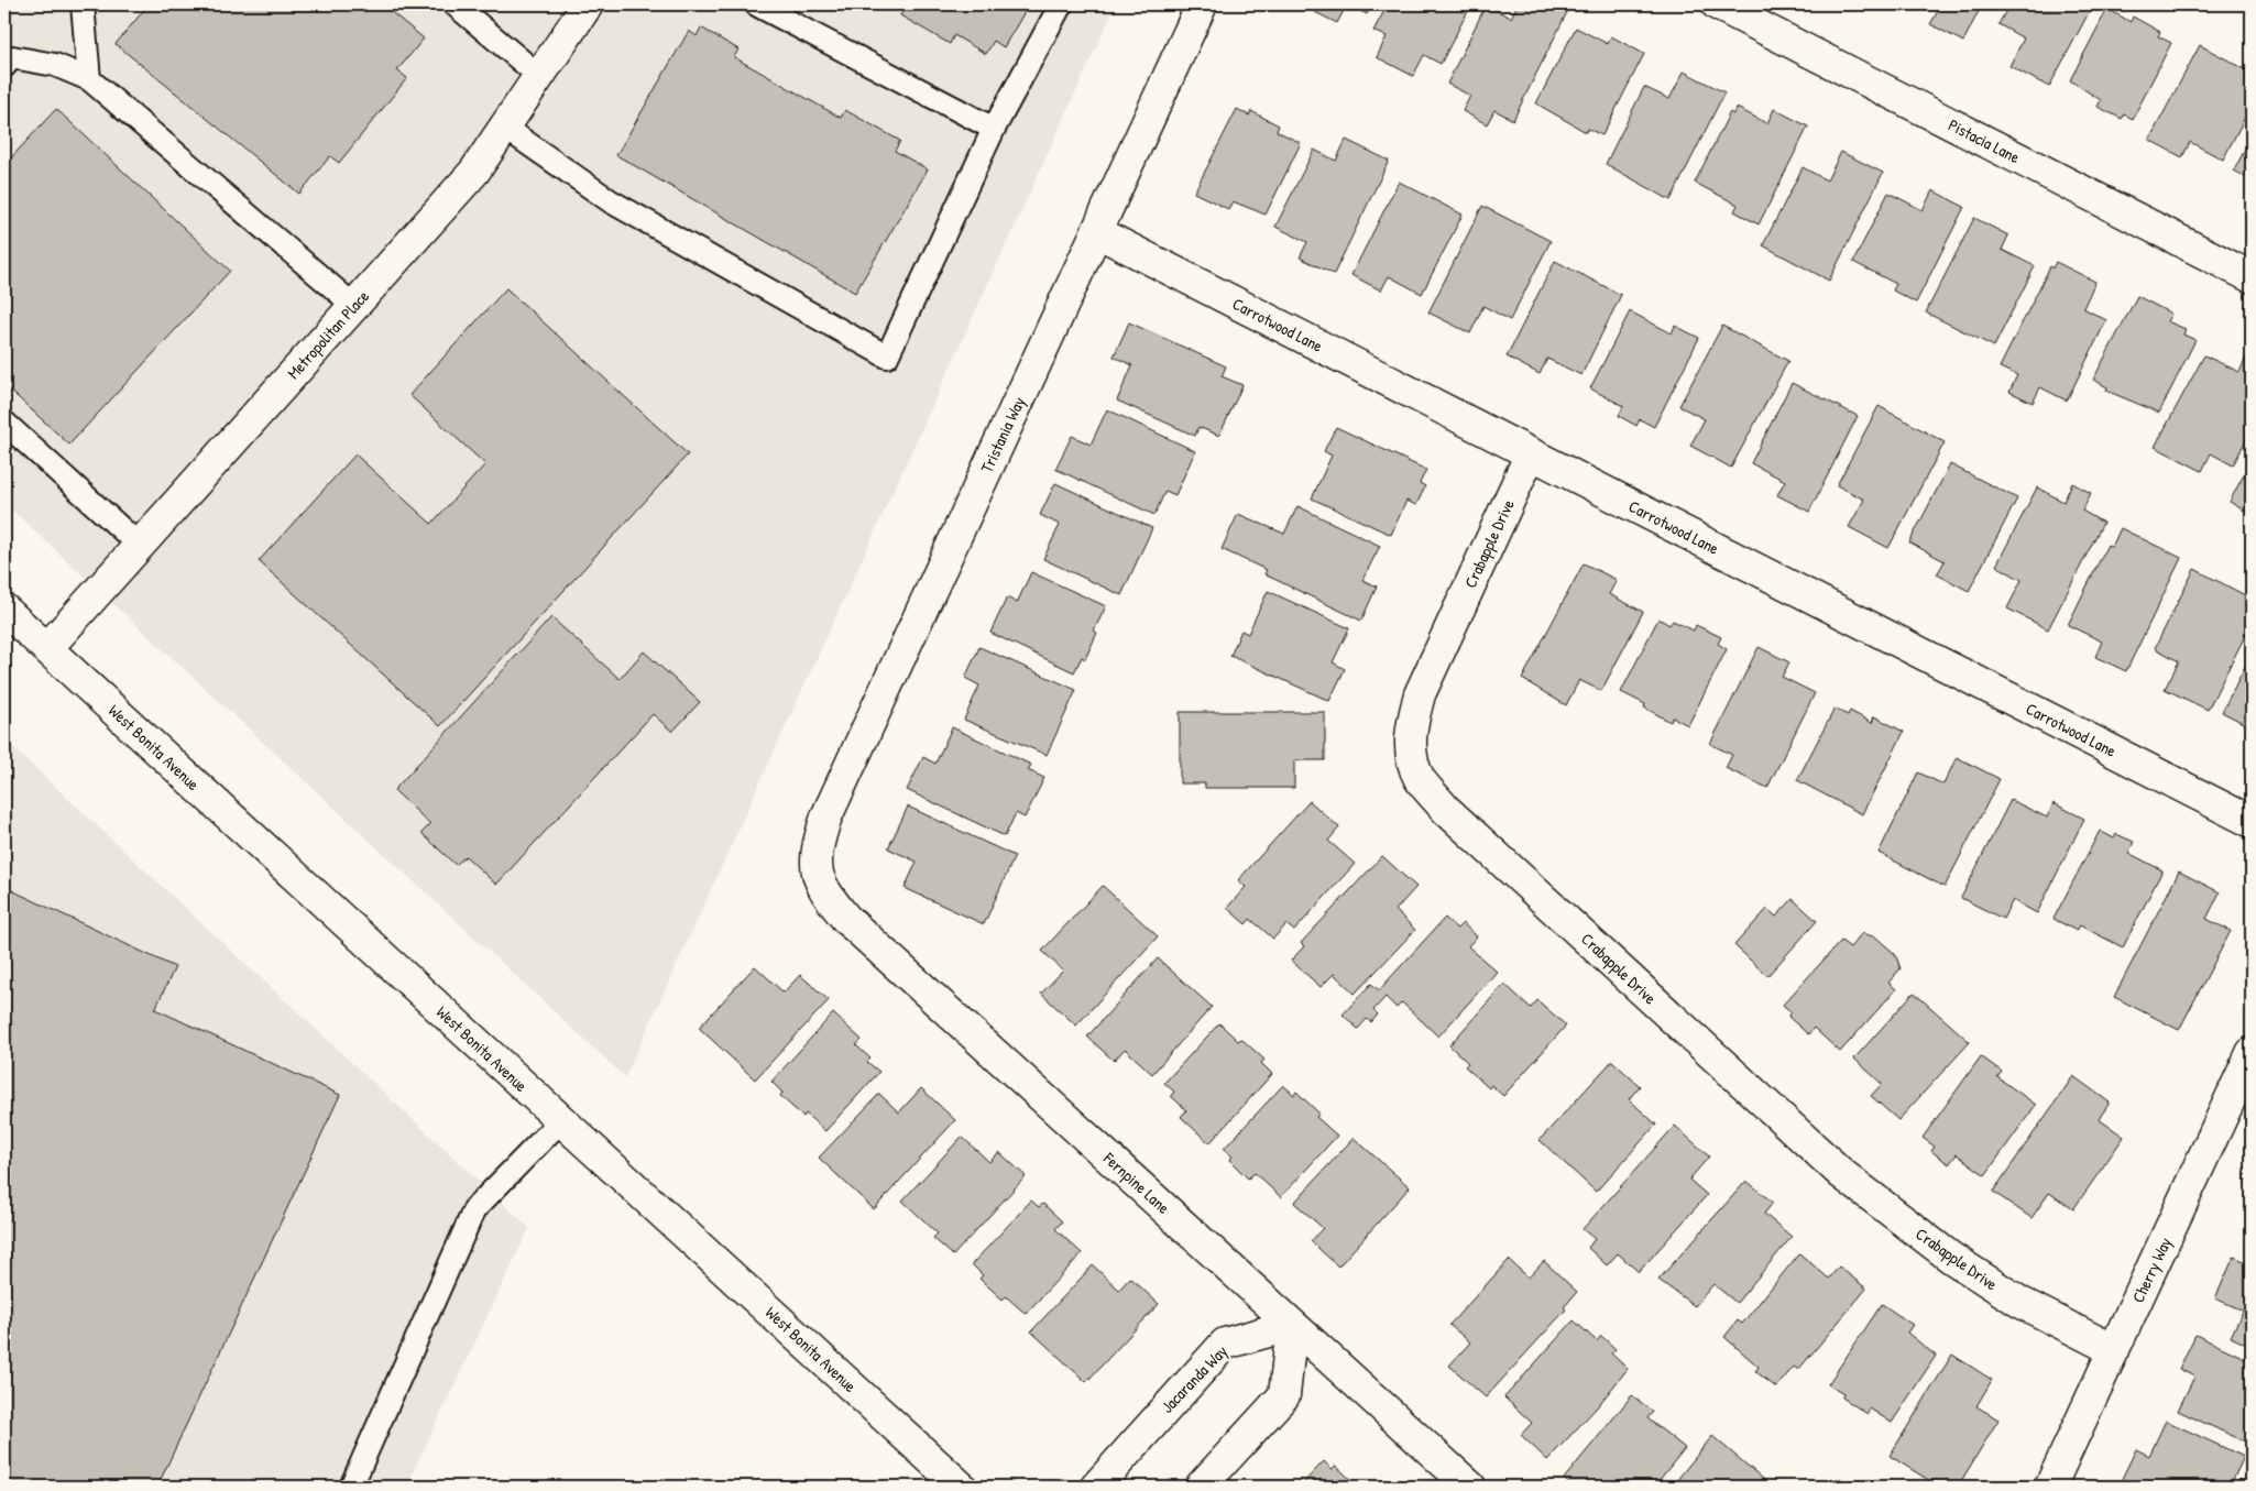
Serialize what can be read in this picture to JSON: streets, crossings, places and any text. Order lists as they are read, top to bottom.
{
  "streets": {
    "street": [
      "Pistacia Lane",
      "Carrotwood Lane",
      "Metropolitan Place",
      "Tristania Way",
      "Crabapple Drive",
      "West Bonita Avenue",
      "Fernpine Lane",
      "Cherry Way",
      "Jacaranda Way"
    ]
  },
  "crossings": [
    ["Carrotwood Lane", "Tristania Way"],
    ["Carrotwood Lane", "Crabapple Drive"],
    ["Metropolitan Place", "West Bonita Avenue"],
    ["Tristania Way", "Fernpine Lane"],
    ["Crabapple Drive", "Cherry Way"],
    ["Fernpine Lane", "Jacaranda Way"]
  ]
}
